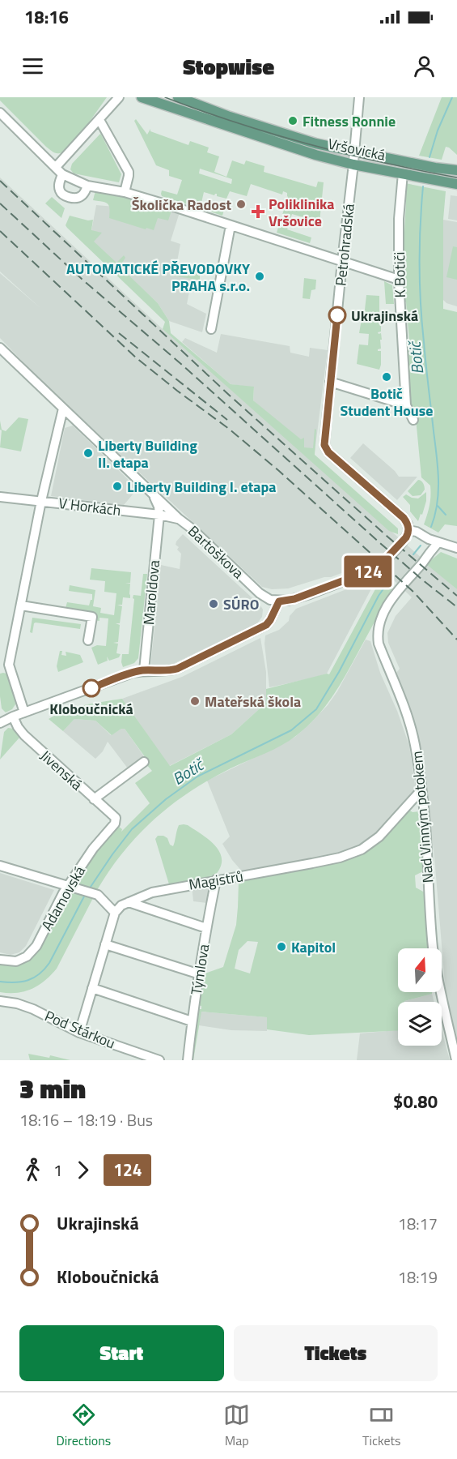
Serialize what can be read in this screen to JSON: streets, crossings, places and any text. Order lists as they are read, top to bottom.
{
  "streets": {
    "main road": ["Vršovická"],
    "street": [
      "Petrohradská",
      "K Botiči",
      "V Horkách",
      "Bartoškova",
      "Maroldova",
      "Jivenská",
      "Nad Vinným potokem",
      "Magistrů",
      "Adamovská",
      "Týmlova",
      "Pod Stárkou"
    ]
  },
  "crossings": [
    ["Vršovická", "Petrohradská"],
    ["Vršovická", "K Botiči"],
    ["V Horkách", "Bartoškova"],
    ["V Horkách", "Maroldova"],
    ["Bartoškova", "Maroldova"],
    ["Jivenská", "Adamovská"],
    ["Nad Vinným potokem", "Magistrů"],
    ["Magistrů", "Týmlova"]
  ],
  "water": ["Botič"],
  "places": {
    "other": [
      "Fitness Ronnie",
      "Školička Radost",
      "AUTOMATICKÉ PŘEVODOVKY PRAHA s.r.o.",
      "Ukrajinská",
      "Botič Student House",
      "Liberty Building II. etapa",
      "Liberty Building I. etapa",
      "SÚRO",
      "Kloboučnická",
      "Mateřská škola",
      "Kapitol"
    ],
    "health": ["Poliklinika Vršovice"]
  },
  "lines": ["bus line 124"],
  "north": "top",
  "page": {
    "status": "18:16",
    "header": "Stopwise",
    "on_map": "124",
    "heading": ["3 min", "18:16 – 18:19 · Bus", "$0.80"],
    "legs": ["1", "124"],
    "list": [
      {
        "name": "Ukrajinská",
        "value": "18:17"
      },
      {
        "name": "Kloboučnická",
        "value": "18:19"
      }
    ],
    "buttons": ["Start", "Tickets"],
    "tabs": ["Directions", "Map", "Tickets"]
  }
}
